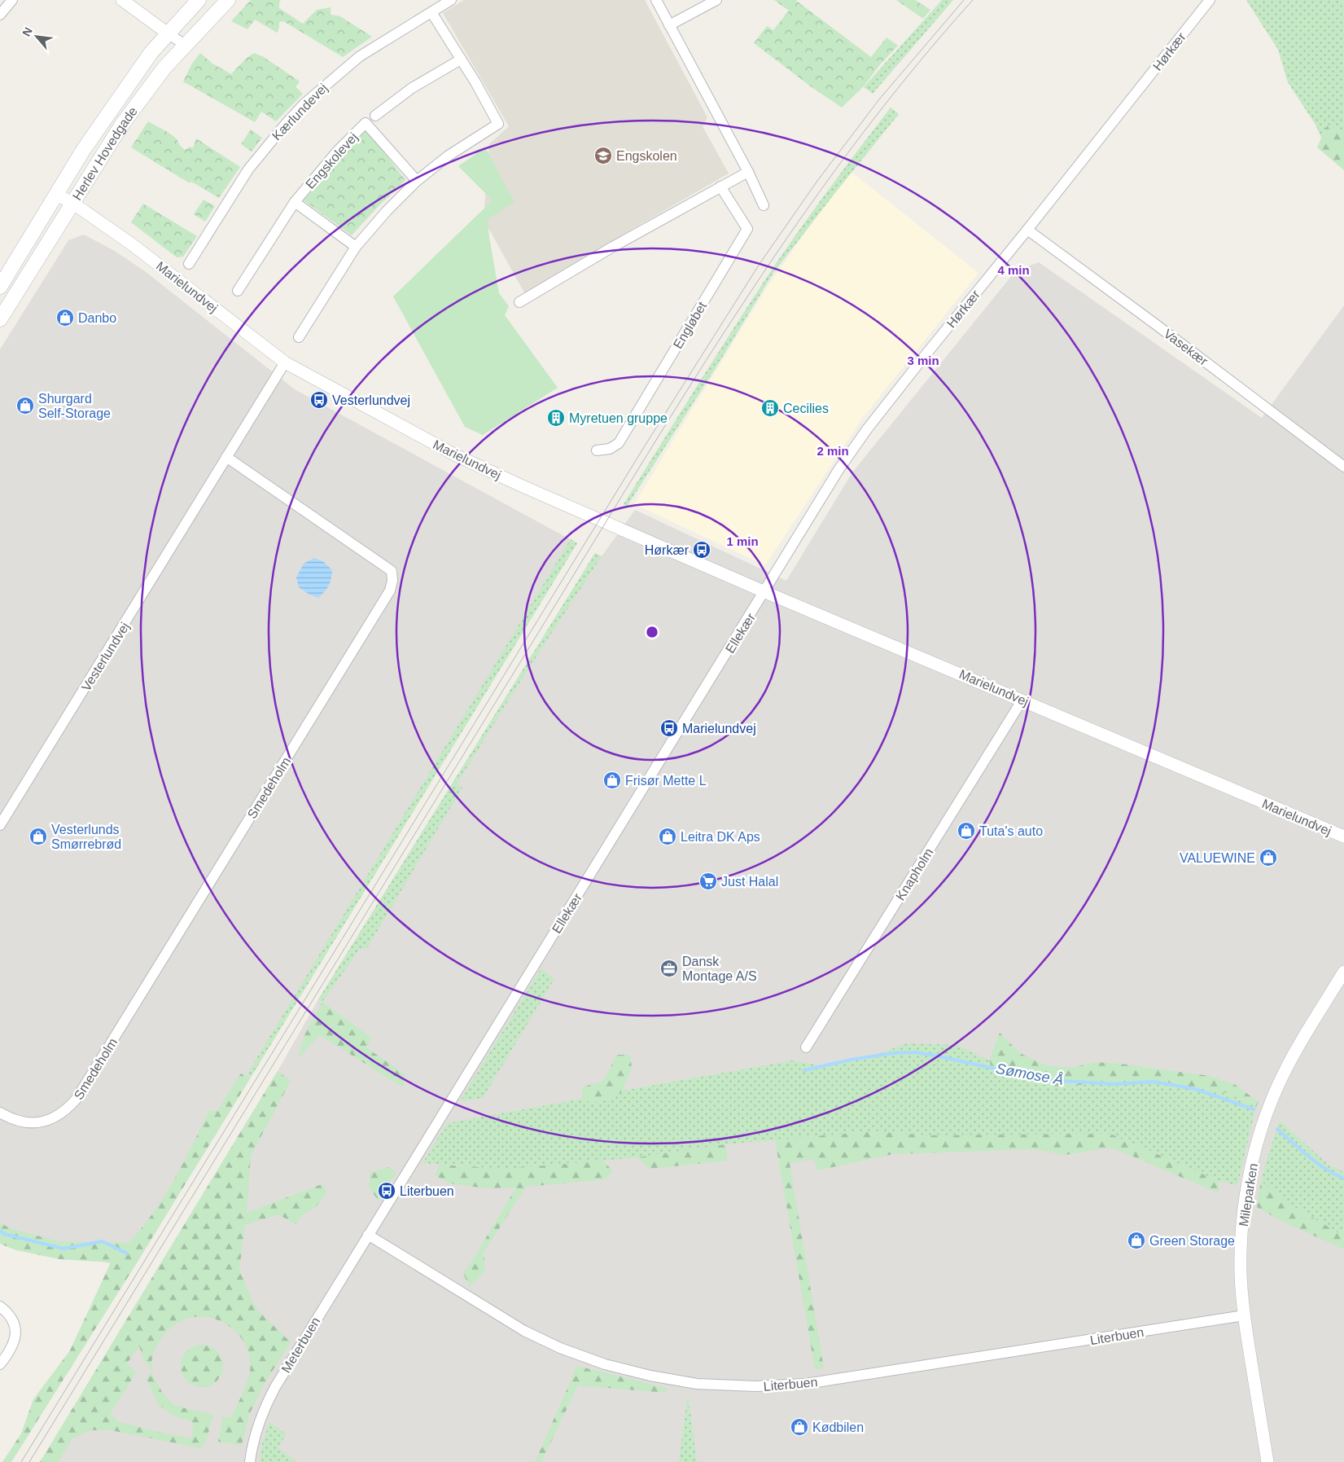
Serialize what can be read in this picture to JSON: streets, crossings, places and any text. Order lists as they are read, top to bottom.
{
  "streets": {
    "main road": ["Herlev Hovedgade"],
    "street": [
      "Hørkær",
      "Kærlundevej",
      "Engskolevej",
      "Marielundvej",
      "Engløbet",
      "Vasekær",
      "Ellekær",
      "Vesterlundvej",
      "Smedeholm",
      "Knapholm",
      "Mileparken",
      "Literbuen",
      "Meterbuen"
    ]
  },
  "crossings": [
    ["Hørkær", "Marielundvej"],
    ["Hørkær", "Vasekær"],
    ["Hørkær", "Ellekær"],
    ["Herlev Hovedgade", "Marielundvej"],
    ["Marielundvej", "Ellekær"],
    ["Marielundvej", "Vesterlundvej"],
    ["Marielundvej", "Knapholm"],
    ["Ellekær", "Literbuen"],
    ["Ellekær", "Meterbuen"],
    ["Vesterlundvej", "Smedeholm"],
    ["Mileparken", "Literbuen"],
    ["Literbuen", "Meterbuen"]
  ],
  "water": ["Sømose Å"],
  "places": {
    "school or university": ["Engskolen"],
    "shop": [
      "Danbo",
      "Shurgard Self-Storage",
      "Frisør Mette L",
      "Tuta's auto",
      "Vesterlunds Smørrebrød",
      "Leitra DK Aps",
      "VALUEWINE",
      "Green Storage",
      "Kødbilen"
    ],
    "bus stop": [
      "Vesterlundvej",
      "Hørkær",
      "Marielundvej",
      "Literbuen"
    ],
    "building": ["Cecilies", "Myretuen gruppe"],
    "supermarket": ["Just Halal"],
    "office": ["Dansk Montage A/S"]
  },
  "north": "top left",
  "rings": [
    "4 min",
    "3 min",
    "2 min",
    "1 min"
  ]
}
